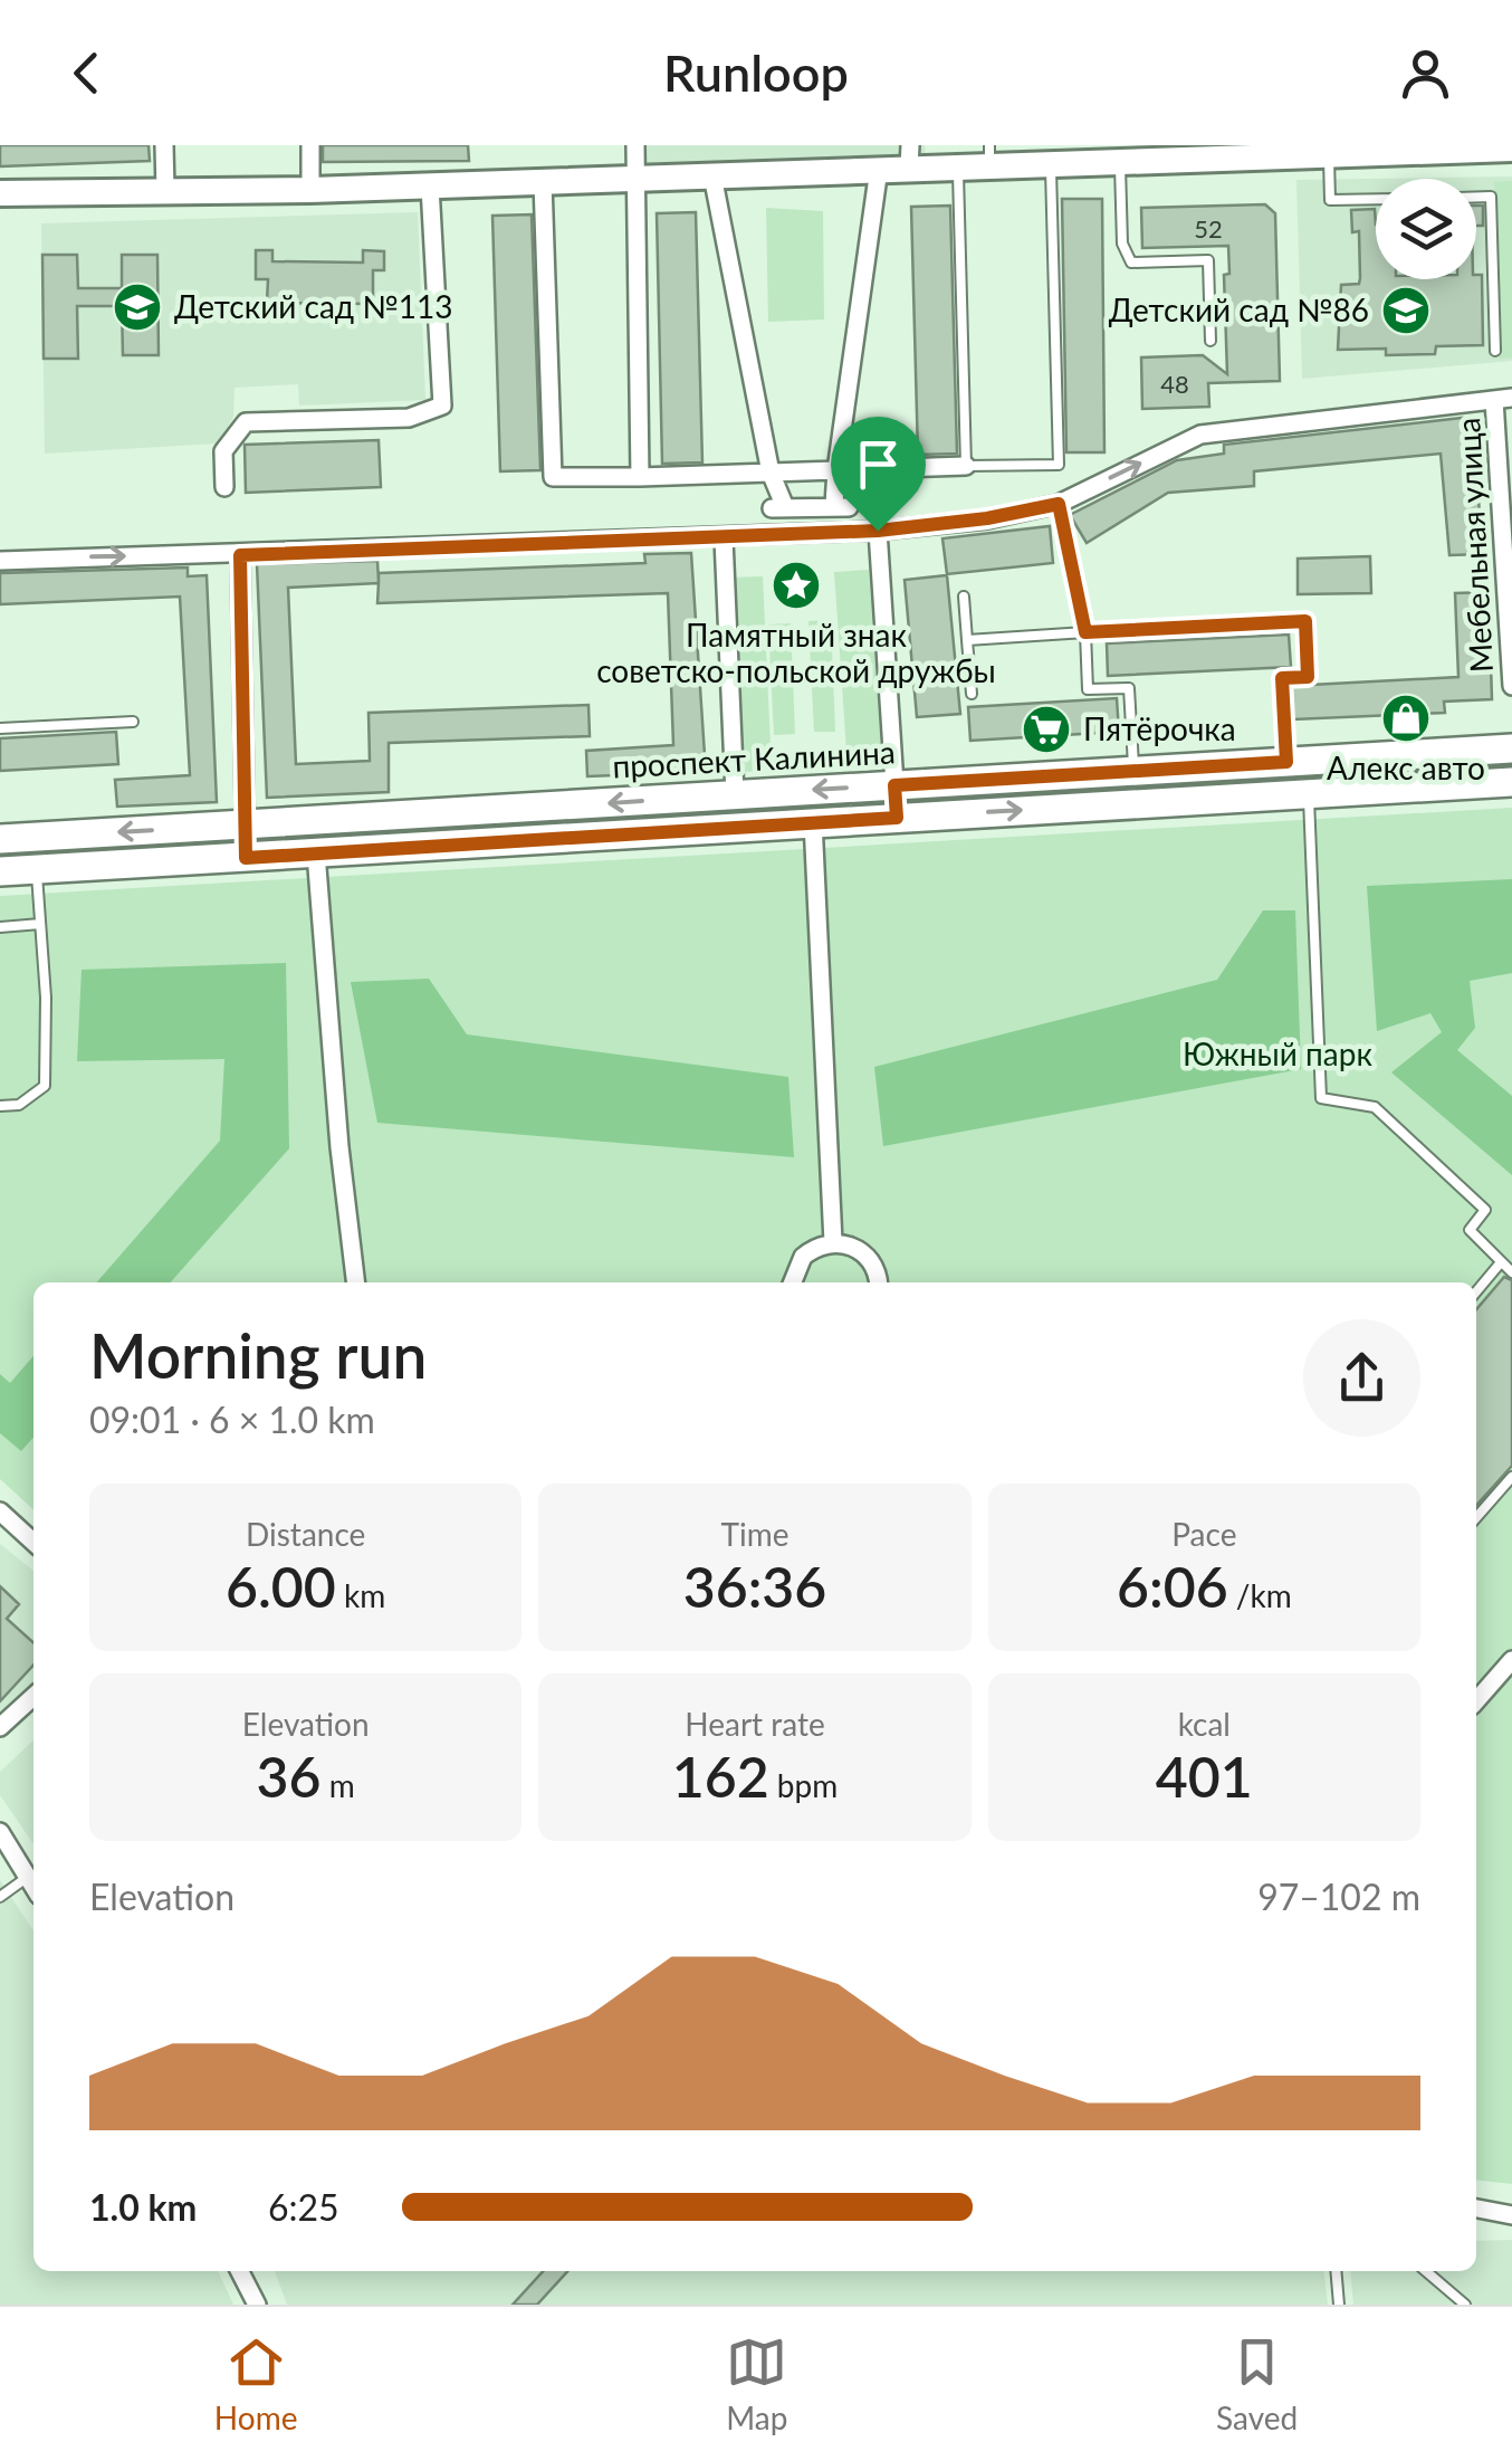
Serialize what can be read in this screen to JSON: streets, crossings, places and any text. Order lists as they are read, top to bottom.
{
  "streets": {
    "main road": ["проспект Калинина"],
    "street": ["Мебельная улица"]
  },
  "parks": ["Южный парк"],
  "places": {
    "school or university": ["Детский сад №113", "Детский сад №86"],
    "place": ["Памятный знак советско-польской дружбы"],
    "shop": ["Алекс авто"],
    "supermarket": ["Пятёрочка"]
  },
  "house_numbers": ["52", "48"],
  "page": {
    "header": "Runloop",
    "heading": ["Morning run", "09:01 · 6 × 1.0 km"],
    "stats": [
      ["Distance", "6.00 km"],
      ["Time", "36:36"],
      ["Pace", "6:06 /km"],
      ["Elevation", "36 m"],
      ["Heart rate", "162 bpm"],
      ["kcal", "401"]
    ],
    "chart": ["Elevation", "97–102 m"],
    "list": [
      {
        "name": "1.0 km",
        "note": "6:25"
      }
    ],
    "tabs": ["Home", "Map", "Saved"]
  }
}
